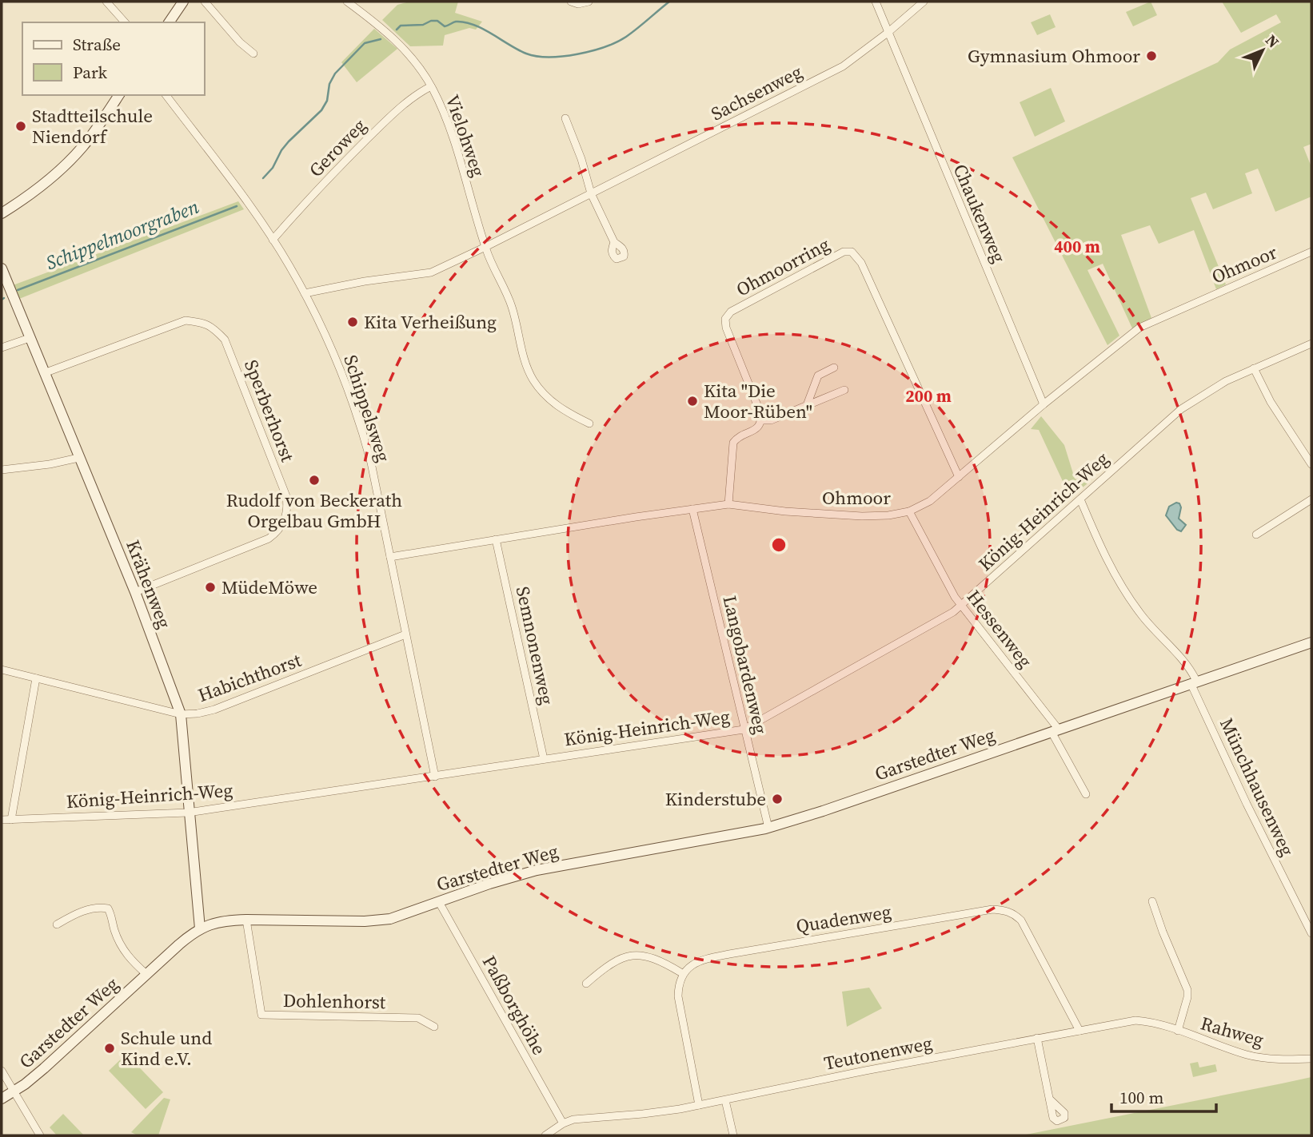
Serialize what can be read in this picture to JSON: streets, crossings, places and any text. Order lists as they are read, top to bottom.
{
  "streets": {
    "main road": ["Krähenweg", "Garstedter Weg"],
    "street": [
      "Sachsenweg",
      "Vielohweg",
      "Geroweg",
      "Chaukenweg",
      "Ohmoor",
      "Ohmoorring",
      "Schippelsweg",
      "Sperberhorst",
      "König-Heinrich-Weg",
      "Hessenweg",
      "Semnonenweg",
      "Langobardenweg",
      "Habichthorst",
      "Münchhausenweg",
      "Quadenweg",
      "Dohlenhorst",
      "Paßborghöhe",
      "Rahweg",
      "Teutonenweg"
    ]
  },
  "crossings": [
    ["Sachsenweg", "Vielohweg"],
    ["Sachsenweg", "Chaukenweg"],
    ["Sachsenweg", "Schippelsweg"],
    ["Vielohweg", "Geroweg"],
    ["Geroweg", "Schippelsweg"],
    ["Chaukenweg", "Ohmoor"],
    ["Ohmoor", "Ohmoorring"],
    ["Ohmoor", "Schippelsweg"],
    ["Ohmoor", "Hessenweg"],
    ["Ohmoor", "Semnonenweg"],
    ["Ohmoor", "Langobardenweg"],
    ["Schippelsweg", "König-Heinrich-Weg"],
    ["Schippelsweg", "Habichthorst"],
    ["Sperberhorst", "Krähenweg"],
    ["König-Heinrich-Weg", "Krähenweg"],
    ["König-Heinrich-Weg", "Hessenweg"],
    ["König-Heinrich-Weg", "Semnonenweg"],
    ["König-Heinrich-Weg", "Langobardenweg"],
    ["König-Heinrich-Weg", "Münchhausenweg"],
    ["Krähenweg", "Habichthorst"],
    ["Krähenweg", "Garstedter Weg"],
    ["Hessenweg", "Garstedter Weg"],
    ["Langobardenweg", "Garstedter Weg"],
    ["Garstedter Weg", "Münchhausenweg"],
    ["Garstedter Weg", "Dohlenhorst"],
    ["Garstedter Weg", "Paßborghöhe"],
    ["Quadenweg", "Teutonenweg"],
    ["Paßborghöhe", "Teutonenweg"],
    ["Rahweg", "Teutonenweg"]
  ],
  "water": ["Schippelmoorgraben"],
  "places": [
    "Gymnasium Ohmoor",
    "Stadtteilschule Niendorf",
    "Kita Verheißung",
    "Kita \"Die Moor-Rüben\"",
    "Rudolf von Beckerath Orgelbau GmbH",
    "MüdeMöwe",
    "Kinderstube",
    "Schule und Kind e.V."
  ],
  "legend": ["Straße", "Park"],
  "scale_bar": "100 m",
  "north": "top right",
  "rings": ["400 m", "200 m"]
}
